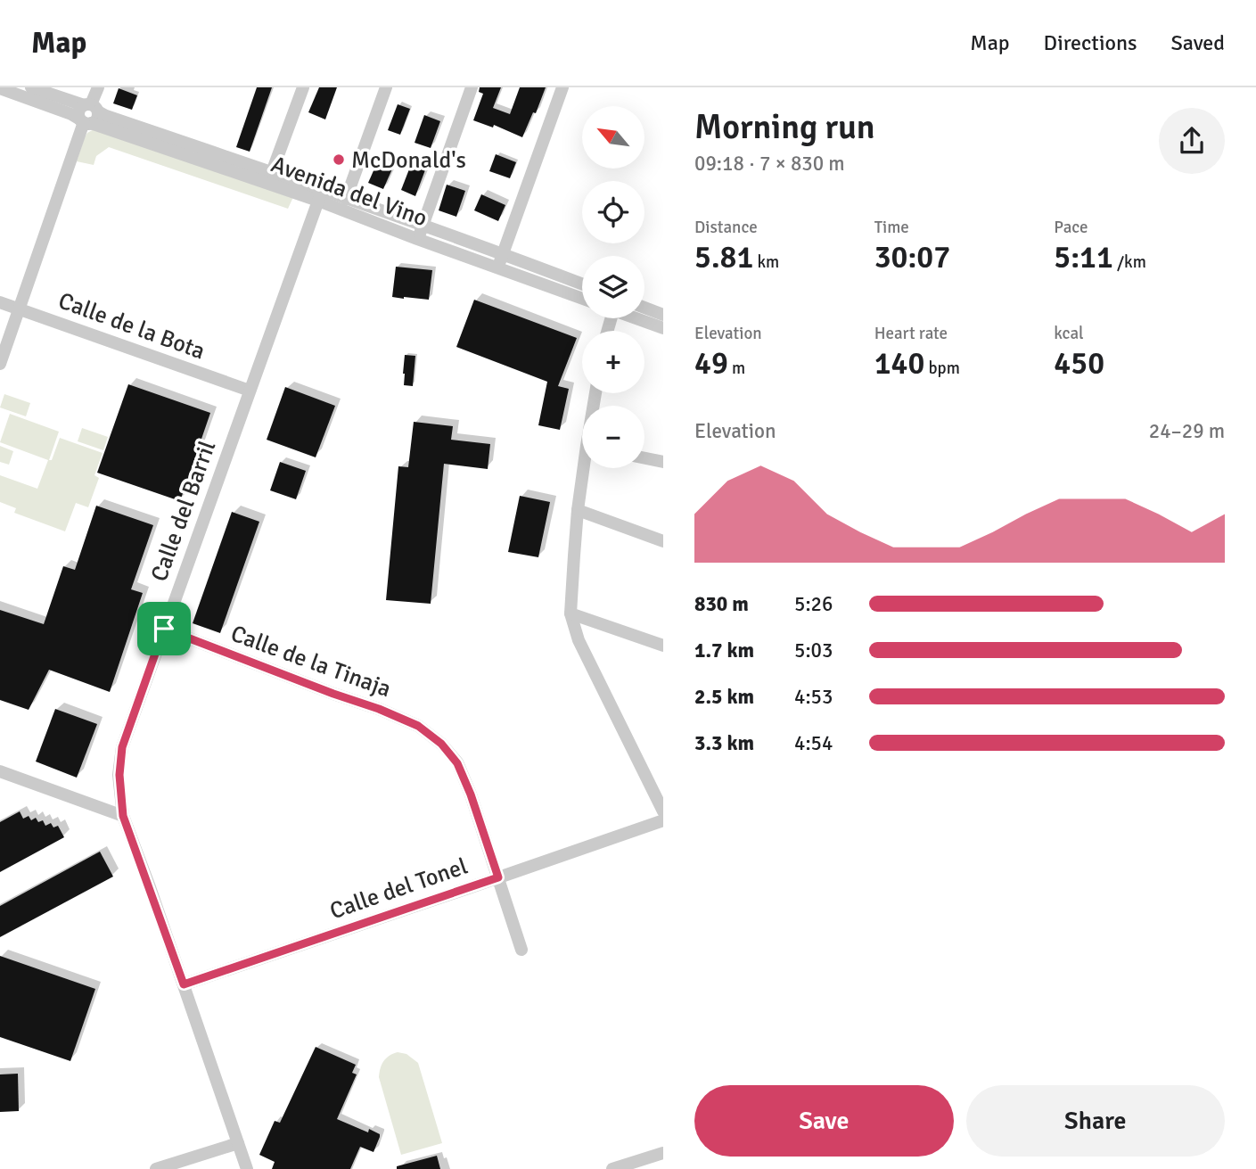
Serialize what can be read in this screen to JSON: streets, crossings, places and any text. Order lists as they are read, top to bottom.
{
  "streets": {
    "street": [
      "Avenida del Vino",
      "Calle de la Bota",
      "Calle del Barril",
      "Calle de la Tinaja",
      "Calle del Tonel"
    ]
  },
  "crossings": [
    ["Avenida del Vino", "Calle del Barril"],
    ["Calle de la Bota", "Calle del Barril"],
    ["Calle del Barril", "Calle de la Tinaja"],
    ["Calle del Barril", "Calle del Tonel"],
    ["Calle de la Tinaja", "Calle del Tonel"]
  ],
  "places": ["McDonald's"],
  "north": "top left",
  "page": {
    "header": "Map",
    "nav": ["Map", "Directions", "Saved"],
    "heading": ["Morning run", "09:18 · 7 × 830 m"],
    "map_buttons": ["+", "−"],
    "stats": [
      ["Distance", "5.81 km"],
      ["Time", "30:07"],
      ["Pace", "5:11 /km"],
      ["Elevation", "49 m"],
      ["Heart rate", "140 bpm"],
      ["kcal", "450"]
    ],
    "chart": ["Elevation", "24–29 m"],
    "list": [
      {
        "name": "830 m",
        "note": "5:26"
      },
      {
        "name": "1.7 km",
        "note": "5:03"
      },
      {
        "name": "2.5 km",
        "note": "4:53"
      },
      {
        "name": "3.3 km",
        "note": "4:54"
      }
    ],
    "buttons": ["Save", "Share"]
  }
}
